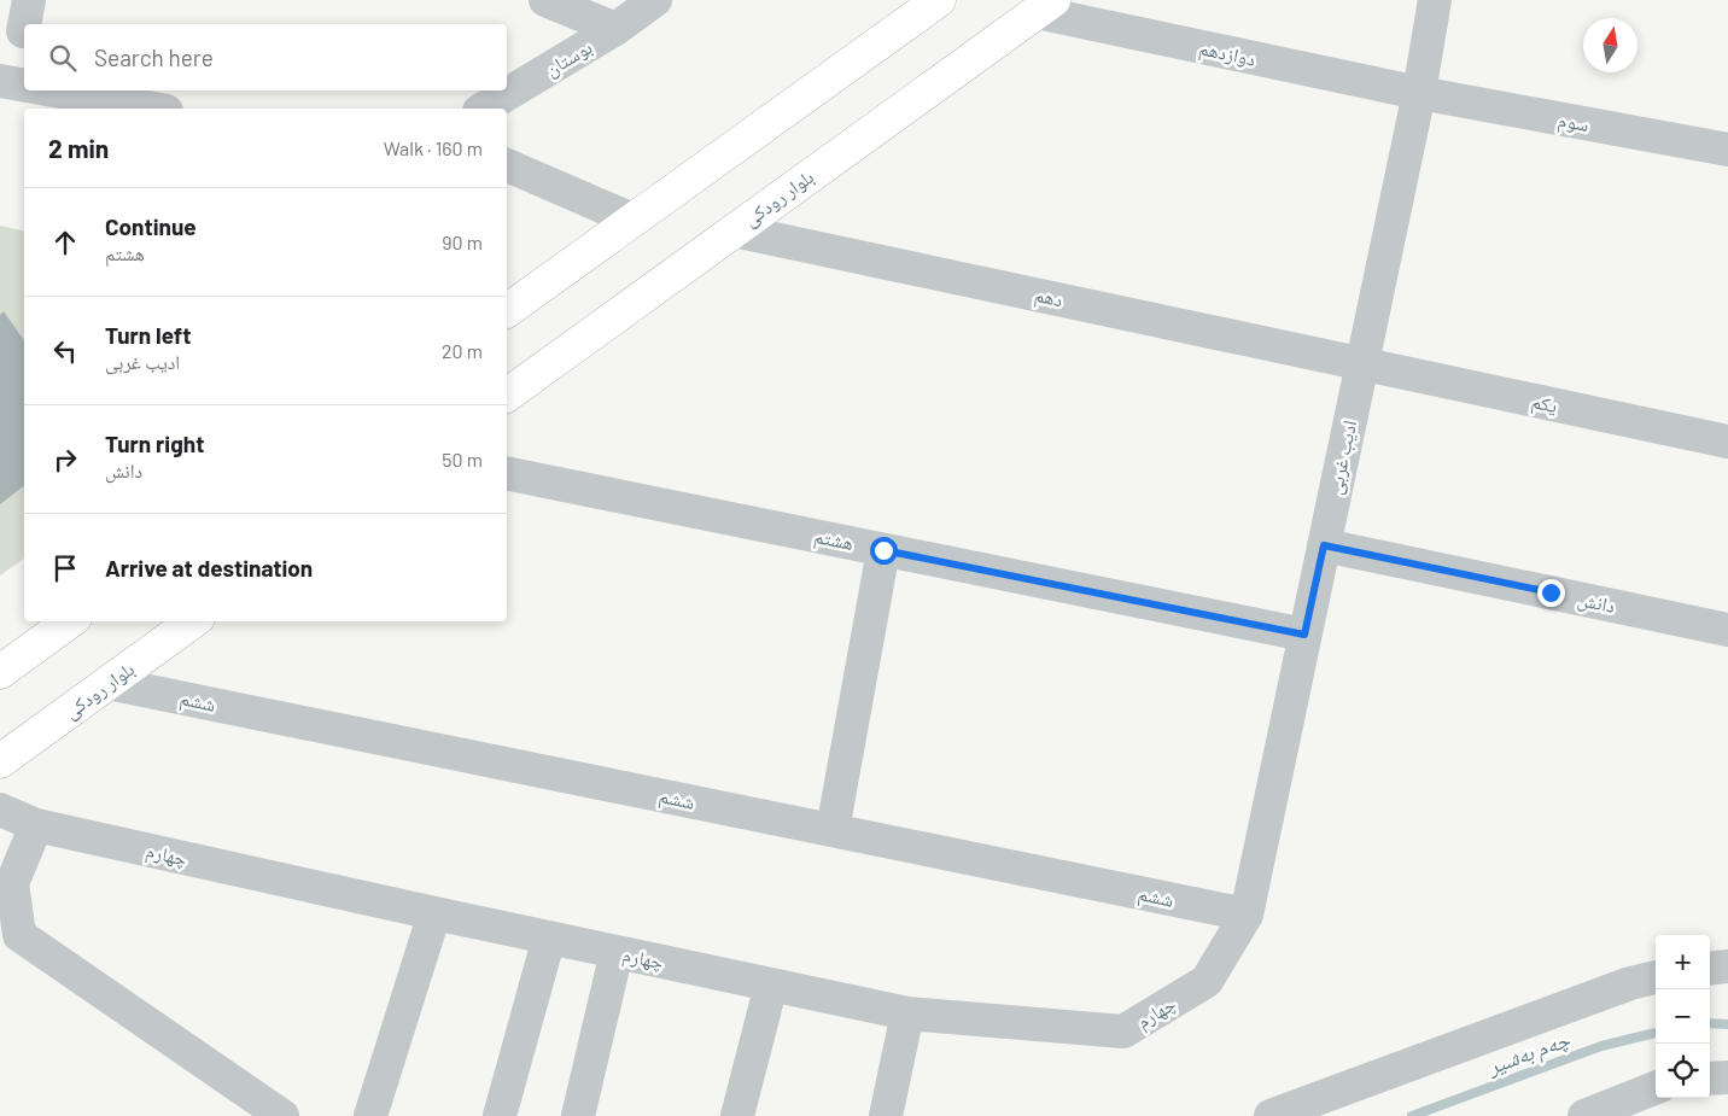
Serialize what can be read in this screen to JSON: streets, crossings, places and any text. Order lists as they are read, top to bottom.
{
  "streets": {
    "main road": ["بلوار رودکی"],
    "street": [
      "دوازدهم",
      "بوستان",
      "سوم",
      "دهم",
      "یکم",
      "ادیب غربی",
      "هشتم",
      "دانش",
      "ششم",
      "چهارم"
    ]
  },
  "crossings": [
    ["دوازدهم", "سوم"],
    ["دوازدهم", "بلوار رودکی"],
    ["دوازدهم", "ادیب غربی"],
    ["سوم", "ادیب غربی"],
    ["بلوار رودکی", "دهم"],
    ["بلوار رودکی", "ششم"],
    ["دهم", "یکم"],
    ["دهم", "ادیب غربی"],
    ["یکم", "ادیب غربی"],
    ["ادیب غربی", "هشتم"],
    ["ادیب غربی", "دانش"],
    ["ادیب غربی", "ششم"],
    ["ادیب غربی", "چهارم"],
    ["ششم", "چهارم"]
  ],
  "water": ["چەم بەشیر"],
  "north": "top",
  "page": {
    "search": "Search here",
    "heading": ["2 min", "Walk · 160 m"],
    "list": [
      ["Continue", "هشتم", "90 m"],
      ["Turn left", "ادیب غربی", "20 m"],
      ["Turn right", "دانش", "50 m"],
      "Arrive at destination"
    ],
    "map_buttons": ["+", "−"]
  }
}
